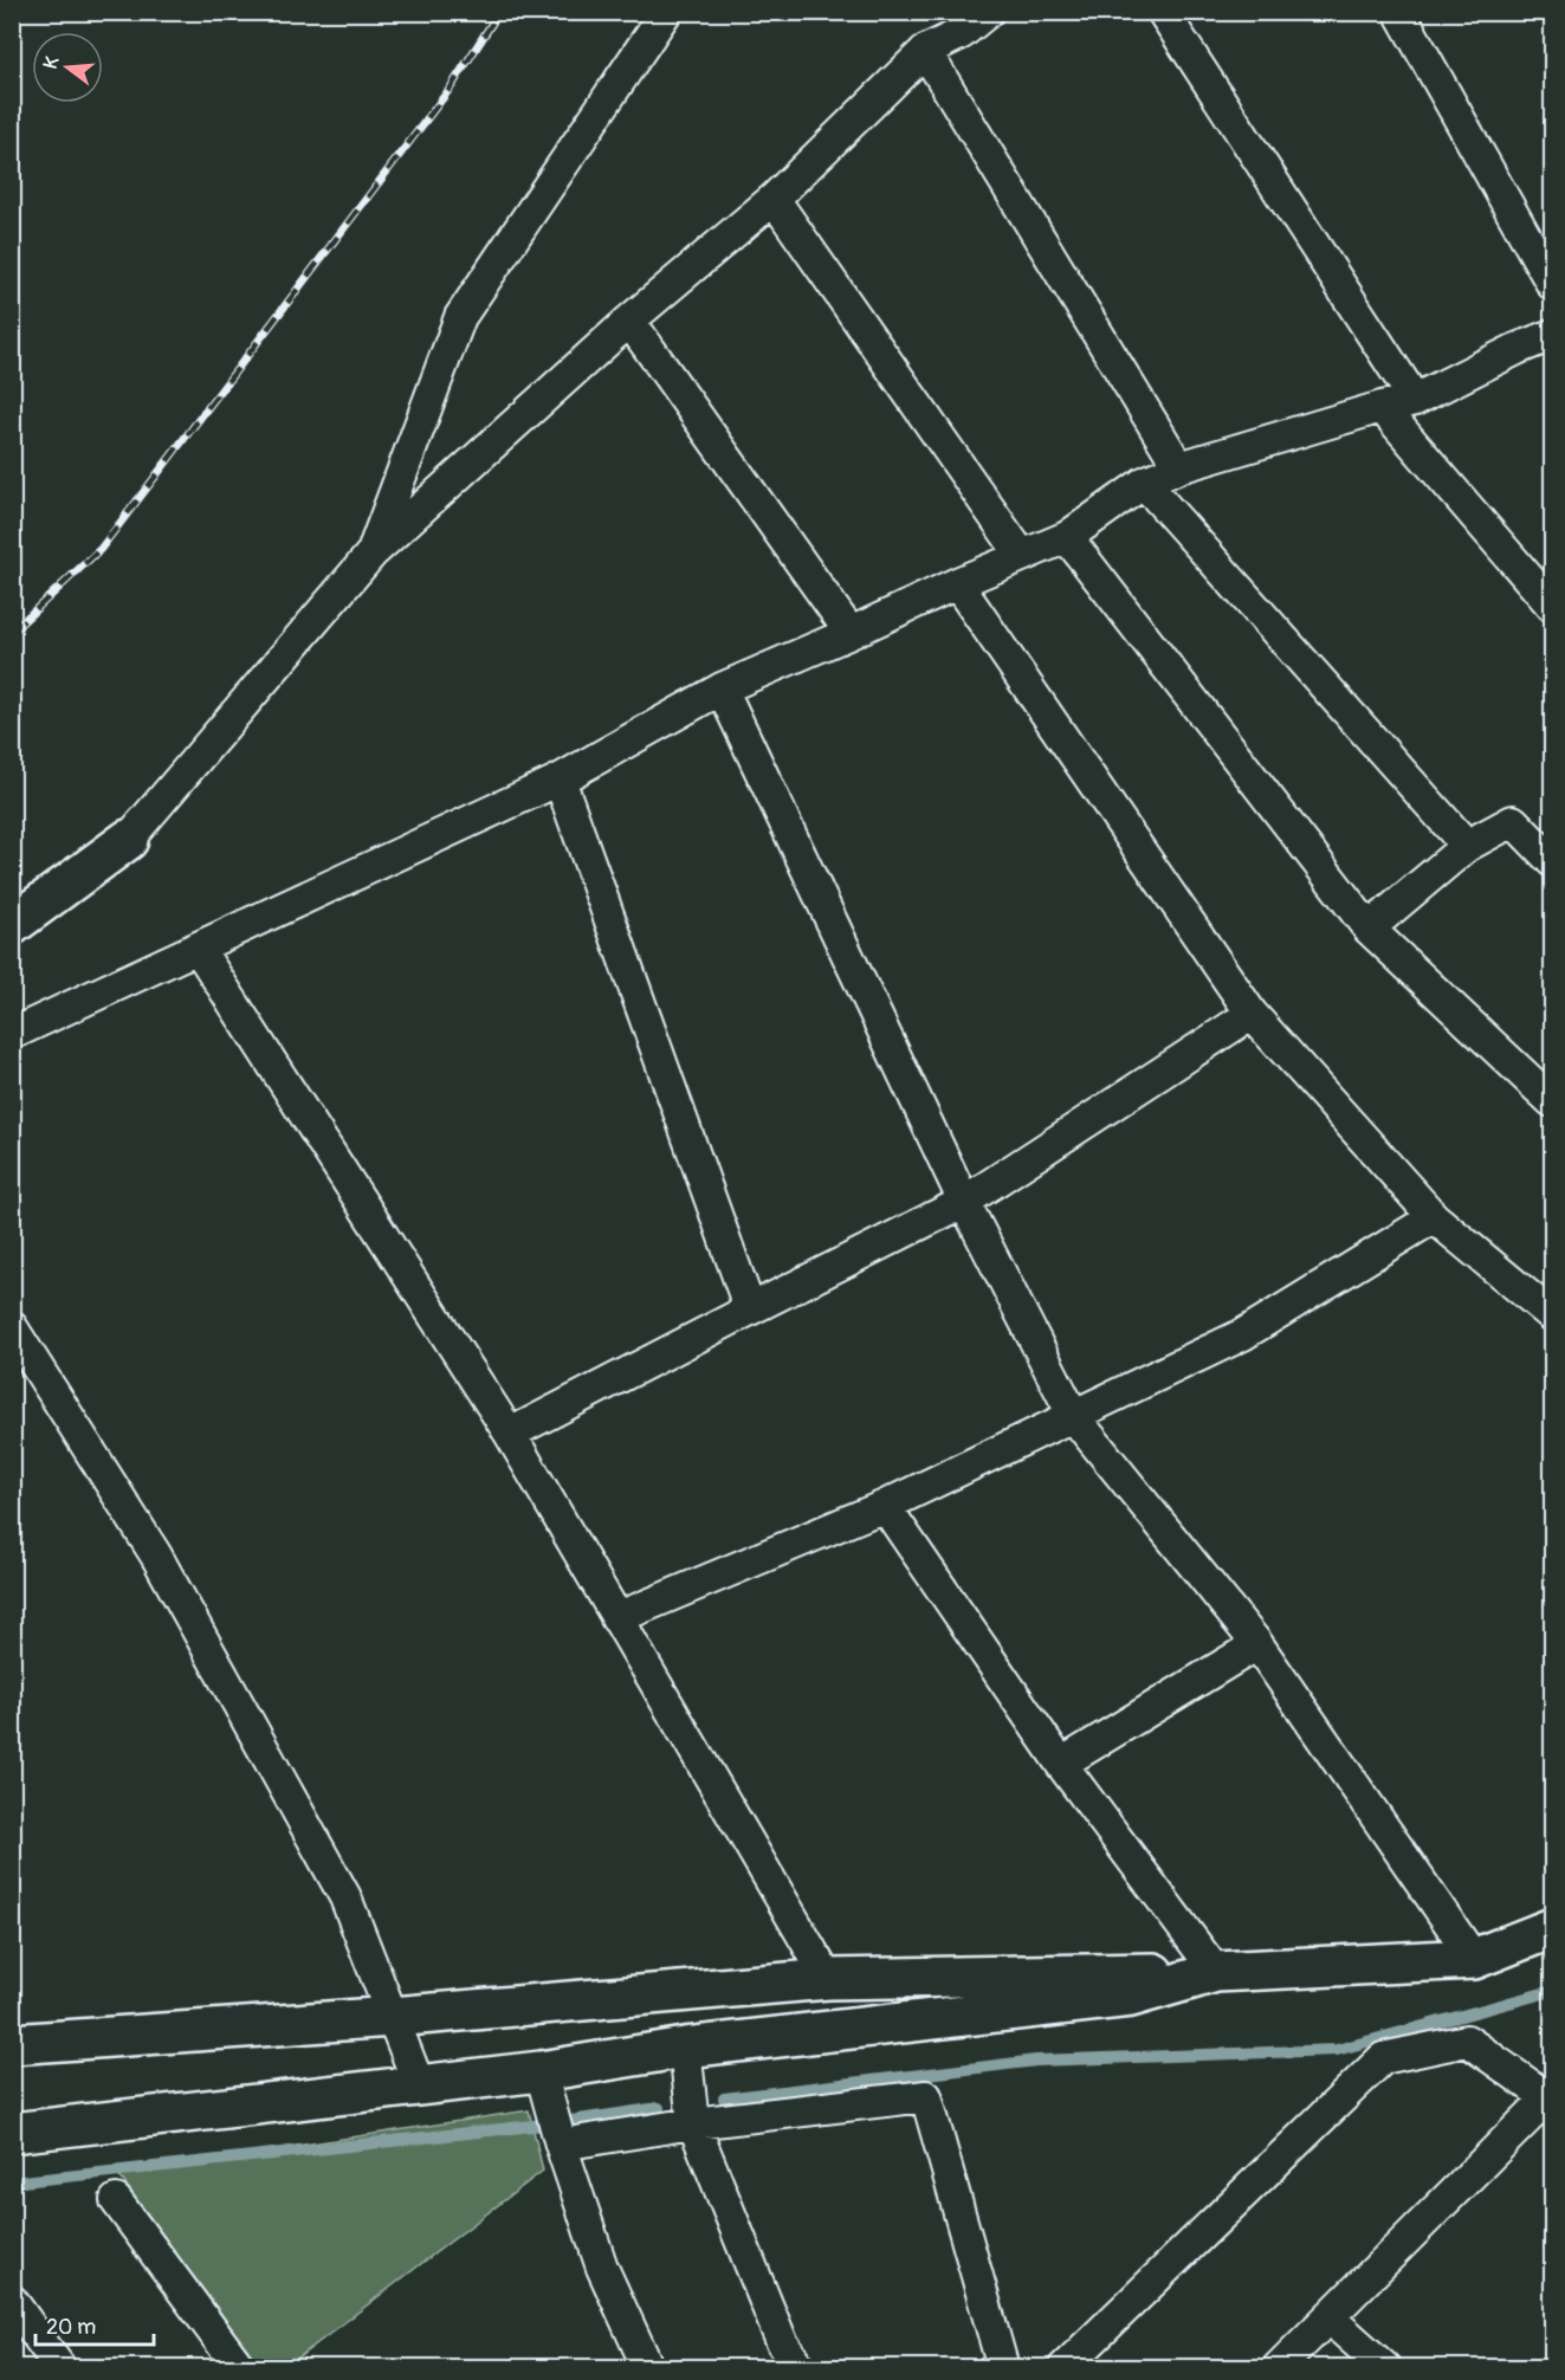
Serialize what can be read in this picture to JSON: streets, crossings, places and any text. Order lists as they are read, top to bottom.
{
  "scale_bar": "20 m",
  "north": "left"
}
